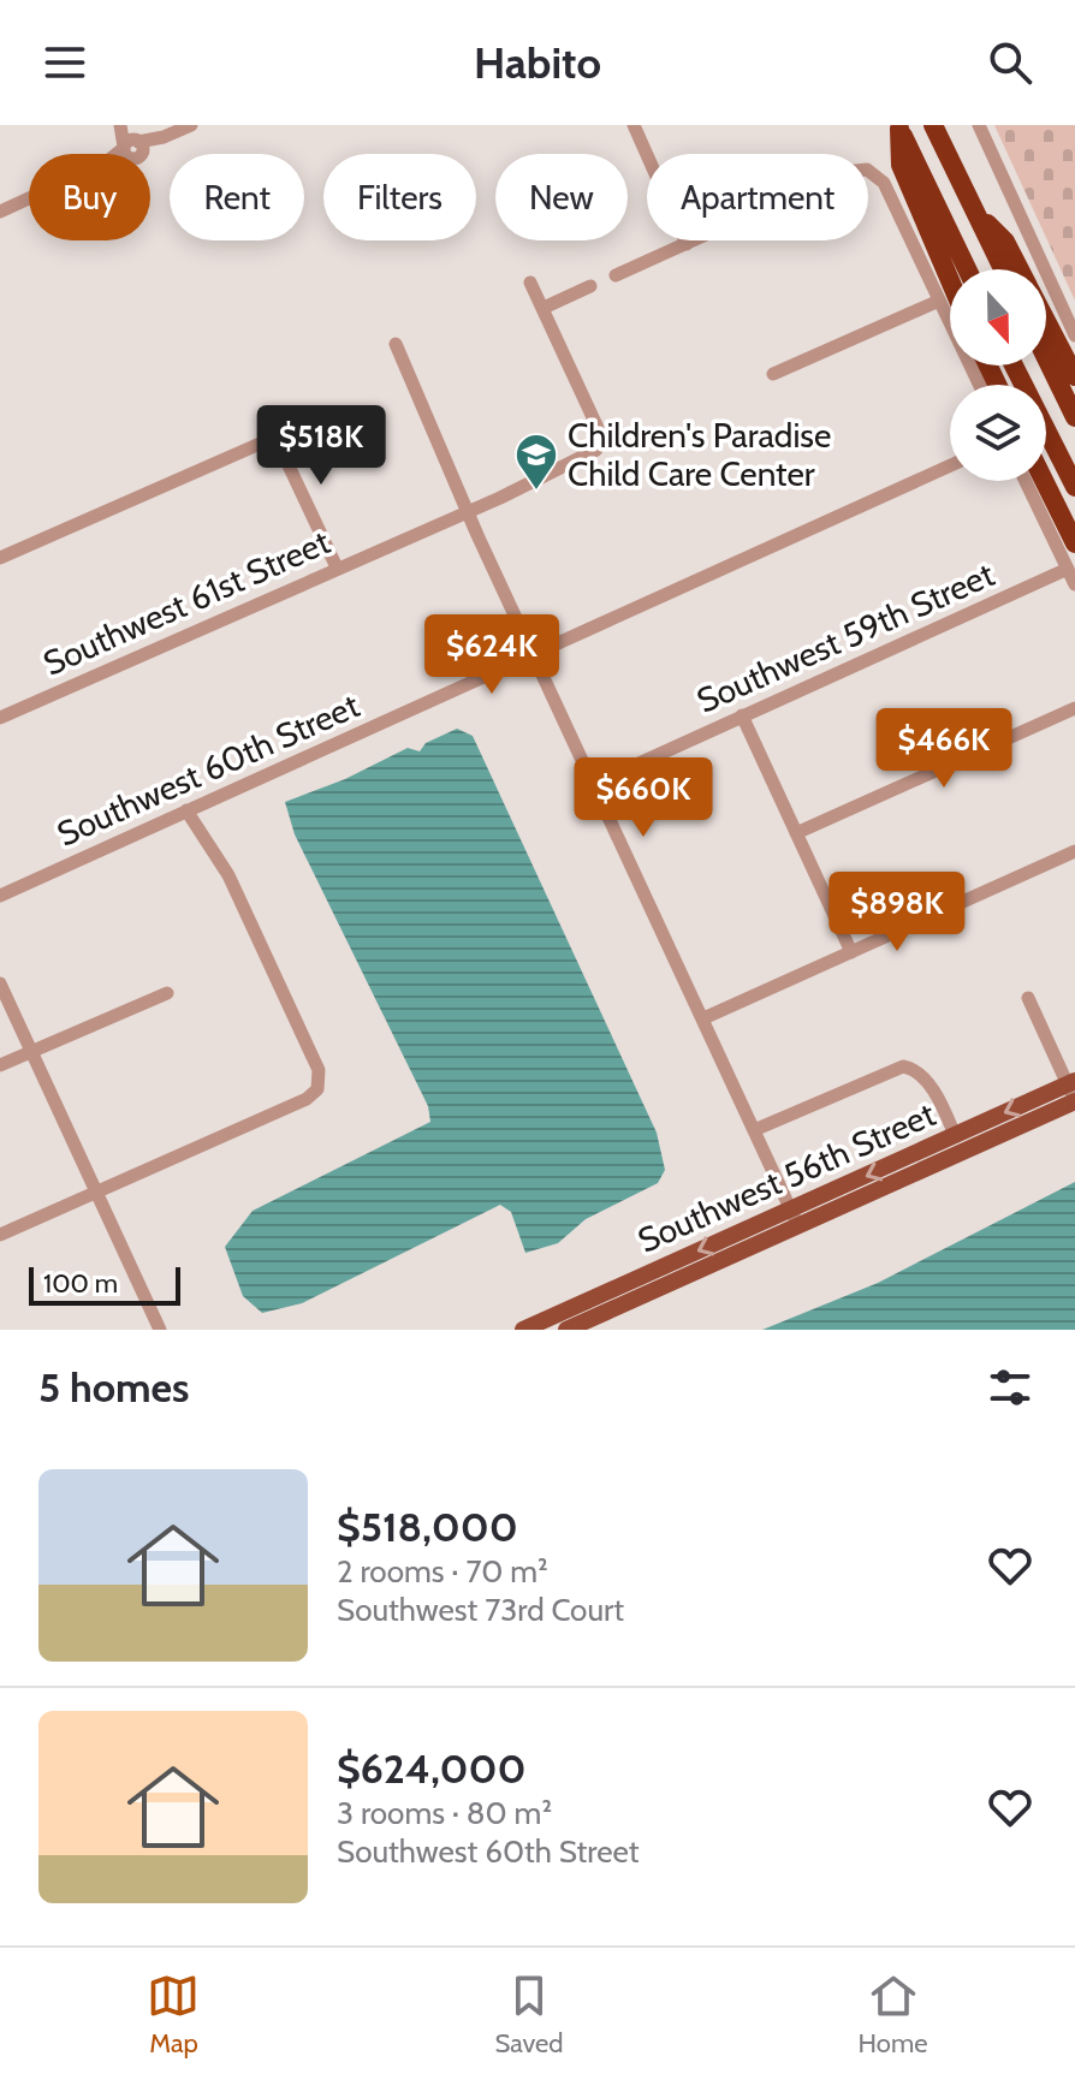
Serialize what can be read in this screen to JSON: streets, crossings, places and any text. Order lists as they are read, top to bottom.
{
  "streets": {
    "main road": ["Southwest 56th Street"],
    "street": ["Southwest 61st Street", "Southwest 59th Street", "Southwest 60th Street"]
  },
  "places": {
    "school or university": ["Children's Paradise Child Care Center"]
  },
  "scale_bar": "100 m",
  "north": "bottom",
  "page": {
    "header": "Habito",
    "chip": [
      "Buy",
      "Rent",
      "Filters",
      "New",
      "Apartment"
    ],
    "price": [
      "$518K",
      "$624K",
      "$466K",
      "$660K",
      "$898K"
    ],
    "scale": "100 m",
    "heading": "5 homes",
    "list": [
      {
        "name": "$518,000",
        "note": "2 rooms · 70 m² · Southwest 73rd Court"
      },
      {
        "name": "$624,000",
        "note": "3 rooms · 80 m² · Southwest 60th Street"
      }
    ],
    "tabs": ["Map", "Saved", "Home"]
  }
}
